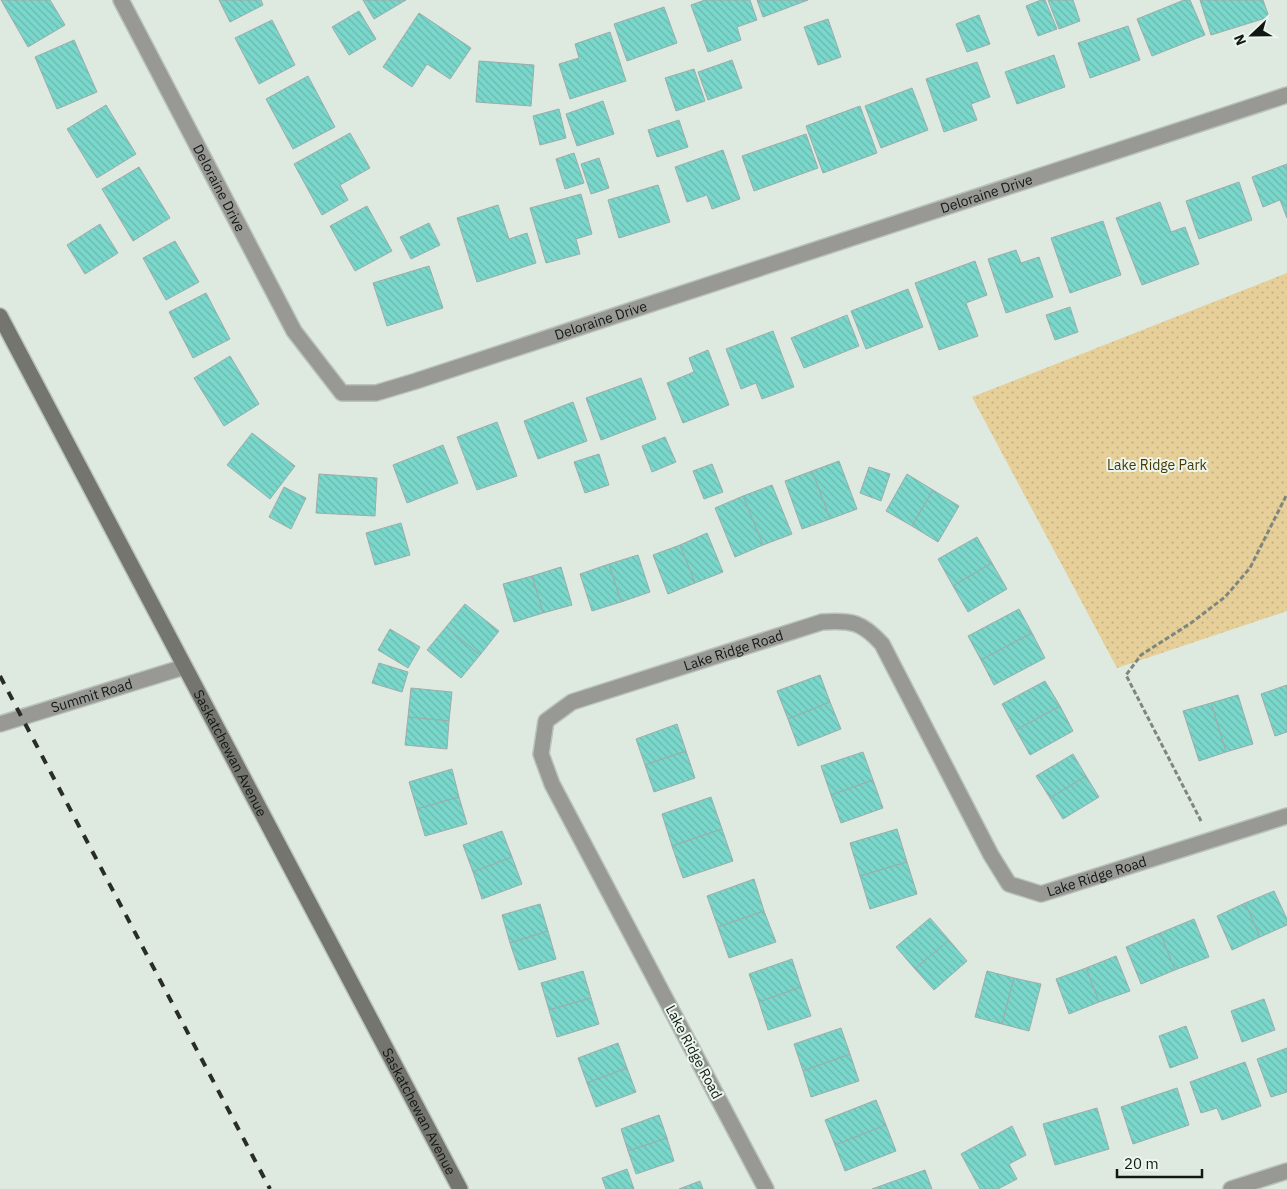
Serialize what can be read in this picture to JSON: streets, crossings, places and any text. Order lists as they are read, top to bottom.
{
  "streets": {
    "main road": ["Saskatchewan Avenue"],
    "street": ["Deloraine Drive", "Lake Ridge Road", "Summit Road"]
  },
  "crossings": [
    ["Summit Road", "Saskatchewan Avenue"]
  ],
  "parks": ["Lake Ridge Park"],
  "scale_bar": "20 m",
  "north": "left"
}
